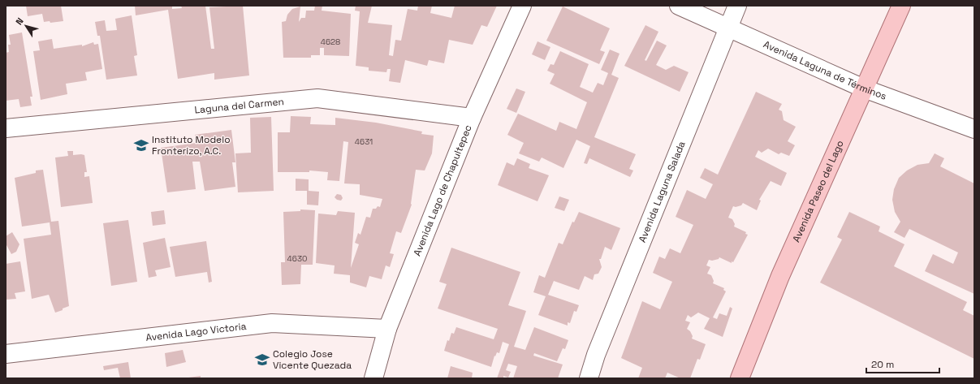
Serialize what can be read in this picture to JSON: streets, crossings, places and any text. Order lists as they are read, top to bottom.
{
  "streets": {
    "main road": ["Avenida Paseo del Lago"],
    "street": [
      "Avenida Laguna de Términos",
      "Laguna del Carmen",
      "Avenida Lago de Chapultepec",
      "Avenida Laguna Salada",
      "Avenida Lago Victoria"
    ]
  },
  "crossings": [
    ["Avenida Laguna de Términos", "Avenida Paseo del Lago"],
    ["Avenida Laguna de Términos", "Avenida Laguna Salada"],
    ["Laguna del Carmen", "Avenida Lago de Chapultepec"],
    ["Avenida Lago de Chapultepec", "Avenida Lago Victoria"]
  ],
  "places": {
    "school or university": ["Instituto Modelo Fronterizo, A.C.", "Colegio Jose Vicente Quezada"]
  },
  "house_numbers": ["4628", "4631", "4630"],
  "scale_bar": "20 m",
  "north": "top left"
}
